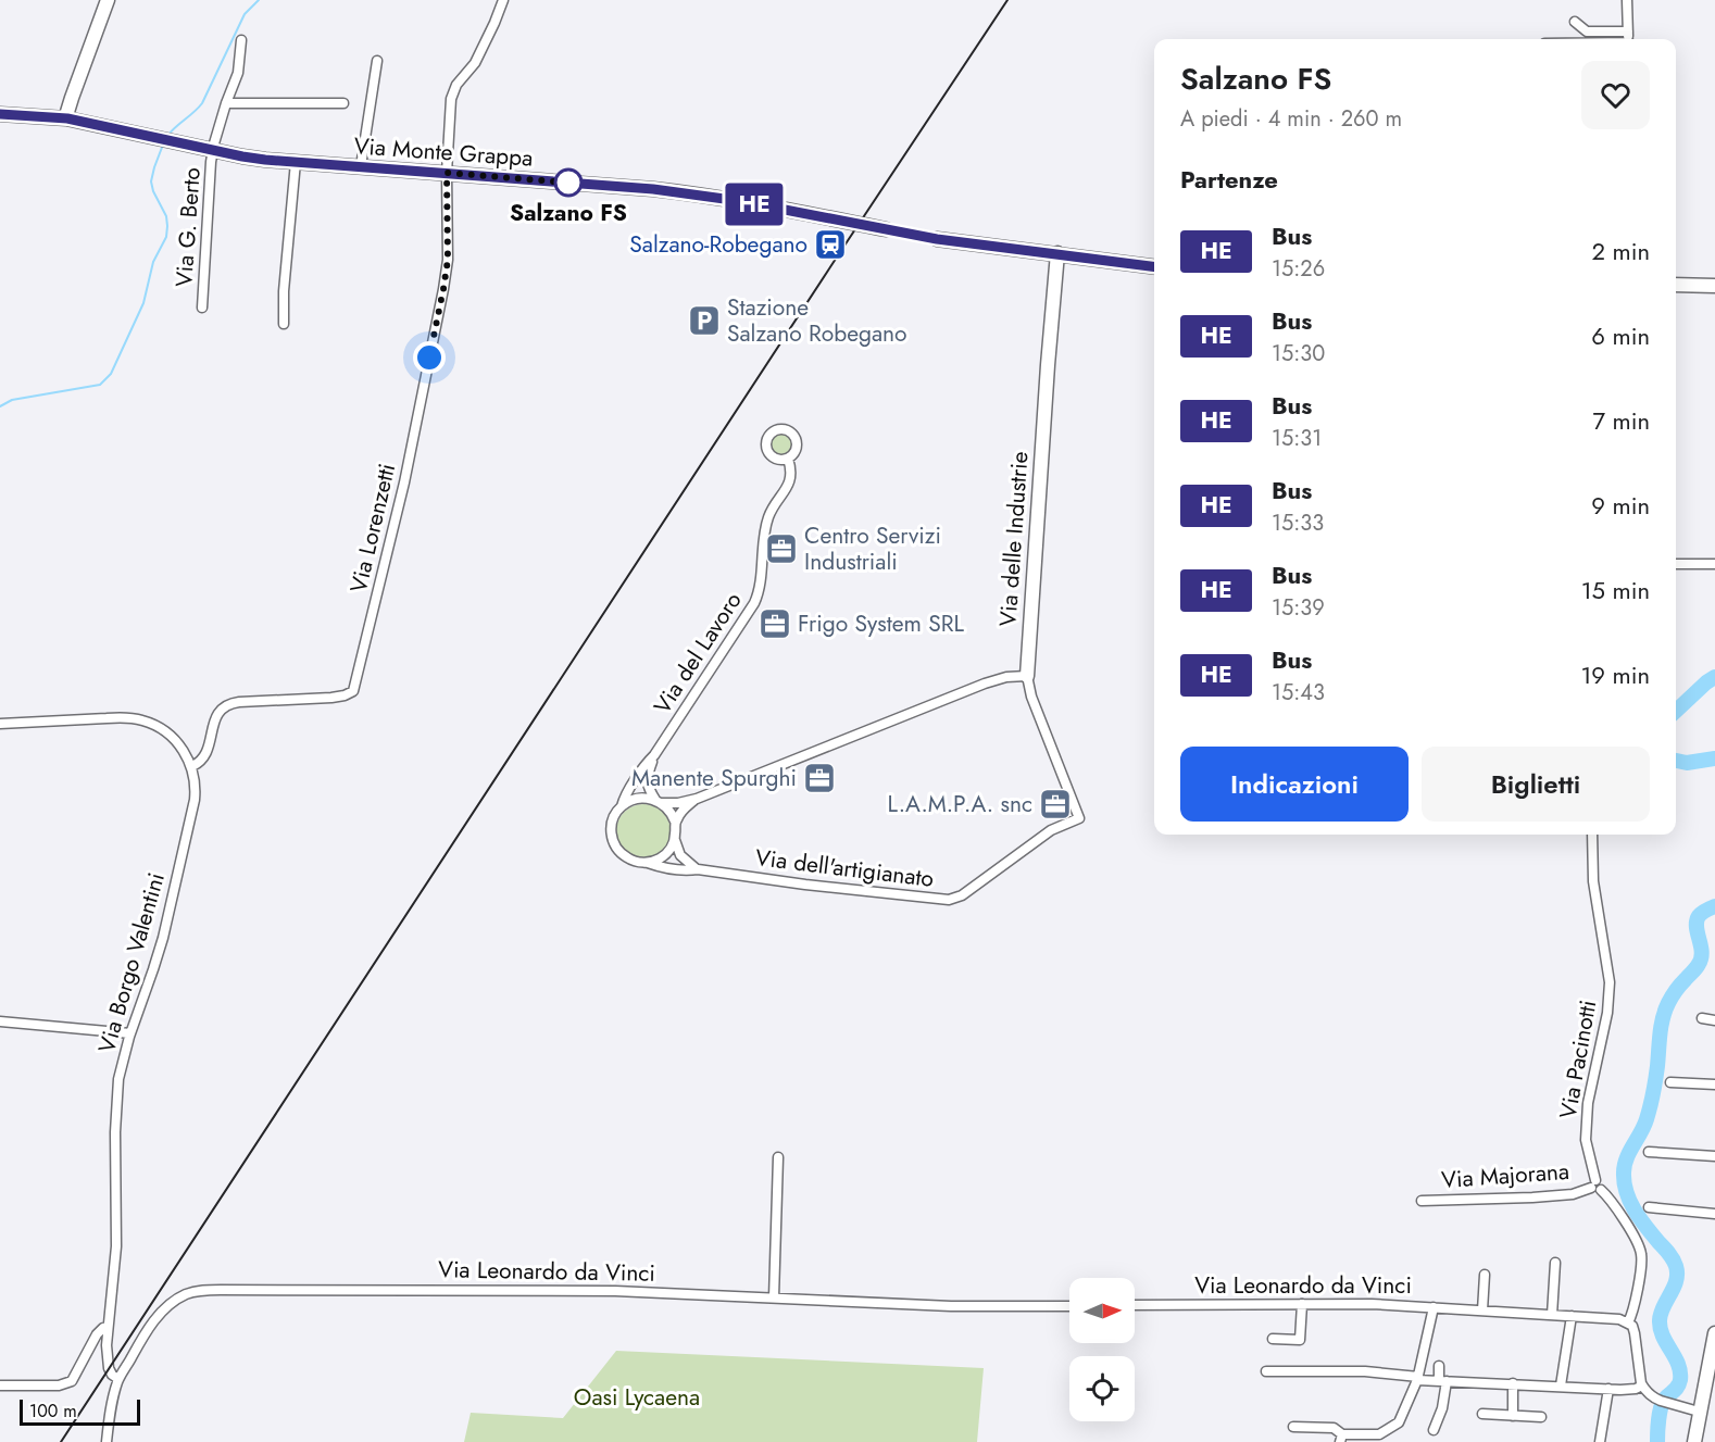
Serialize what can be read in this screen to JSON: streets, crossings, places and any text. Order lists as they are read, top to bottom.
{
  "streets": {
    "street": [
      "Via Monte Grappa",
      "Via G. Berto",
      "Via Lorenzetti",
      "Via delle Industrie",
      "Via del Lavoro",
      "Via dell'artigianato",
      "Via Borgo Valentini",
      "Via Pacinotti",
      "Via Majorana",
      "Via Leonardo da Vinci"
    ]
  },
  "crossings": [
    ["Via Monte Grappa", "Via G. Berto"],
    ["Via Monte Grappa", "Via Lorenzetti"],
    ["Via Lorenzetti", "Via Borgo Valentini"],
    ["Via delle Industrie", "Via dell'artigianato"],
    ["Via del Lavoro", "Via dell'artigianato"],
    ["Via Borgo Valentini", "Via Leonardo da Vinci"],
    ["Via Pacinotti", "Via Majorana"],
    ["Via Pacinotti", "Via Leonardo da Vinci"]
  ],
  "parks": ["Oasi Lycaena"],
  "places": {
    "other": ["Salzano FS"],
    "station": ["Salzano-Robegano"],
    "parking": ["Stazione Salzano Robegano"],
    "office": [
      "Centro Servizi Industriali",
      "Frigo System SRL",
      "Manente Spurghi",
      "L.A.M.P.A. snc"
    ]
  },
  "lines": ["bus line HE"],
  "scale_bar": "100 m",
  "north": "right",
  "page": {
    "on_map": "HE",
    "heading": [
      ["Salzano FS", "A piedi · 4 min · 260 m"],
      "Partenze"
    ],
    "list": [
      {
        "mark": "HE",
        "name": "Bus",
        "note": "15:26",
        "value": "2 min"
      },
      {
        "mark": "HE",
        "name": "Bus",
        "note": "15:30",
        "value": "6 min"
      },
      {
        "mark": "HE",
        "name": "Bus",
        "note": "15:31",
        "value": "7 min"
      },
      {
        "mark": "HE",
        "name": "Bus",
        "note": "15:33",
        "value": "9 min"
      },
      {
        "mark": "HE",
        "name": "Bus",
        "note": "15:39",
        "value": "15 min"
      },
      {
        "mark": "HE",
        "name": "Bus",
        "note": "15:43",
        "value": "19 min"
      }
    ],
    "buttons": ["Indicazioni", "Biglietti"],
    "scale": "100 m"
  }
}
